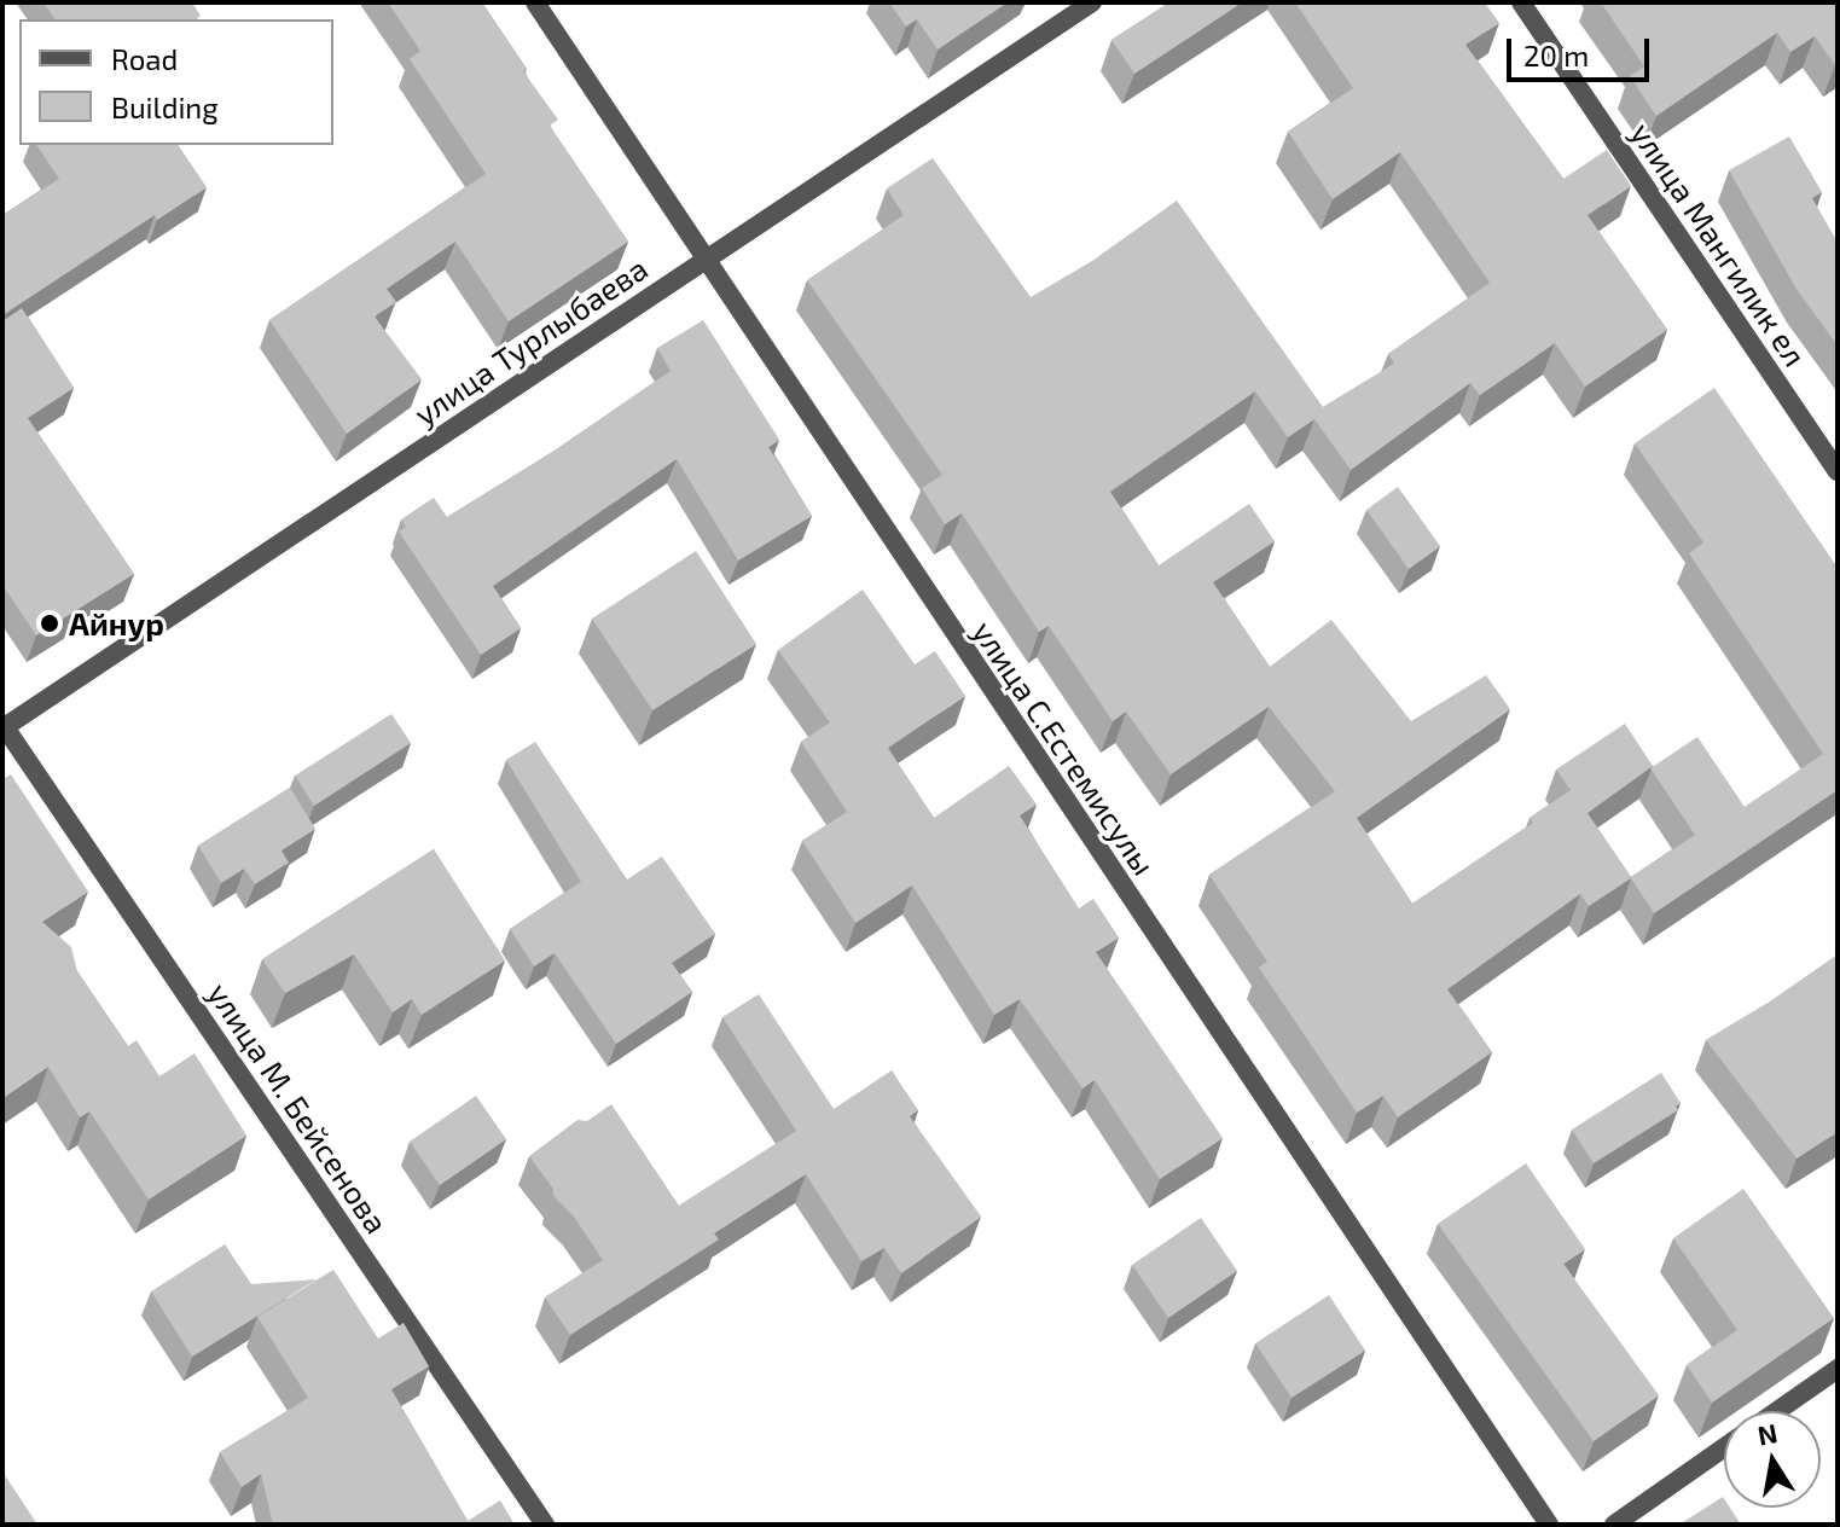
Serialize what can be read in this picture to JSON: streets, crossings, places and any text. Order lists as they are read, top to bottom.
{
  "streets": {
    "street": [
      "улица Мангилик ел",
      "улица Турлыбаева",
      "улица С.Естемисулы",
      "улица М. Бейсенова"
    ]
  },
  "crossings": [
    ["улица Турлыбаева", "улица С.Естемисулы"],
    ["улица Турлыбаева", "улица М. Бейсенова"]
  ],
  "places": ["Айнур"],
  "legend": ["Road", "Building"],
  "scale_bar": "20 m",
  "north": "top"
}
